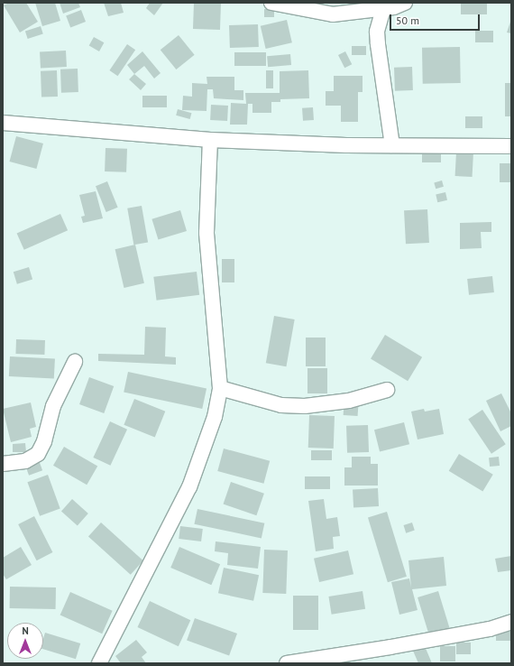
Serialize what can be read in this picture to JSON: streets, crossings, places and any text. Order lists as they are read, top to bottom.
{
  "scale_bar": "50 m",
  "north": "top"
}
